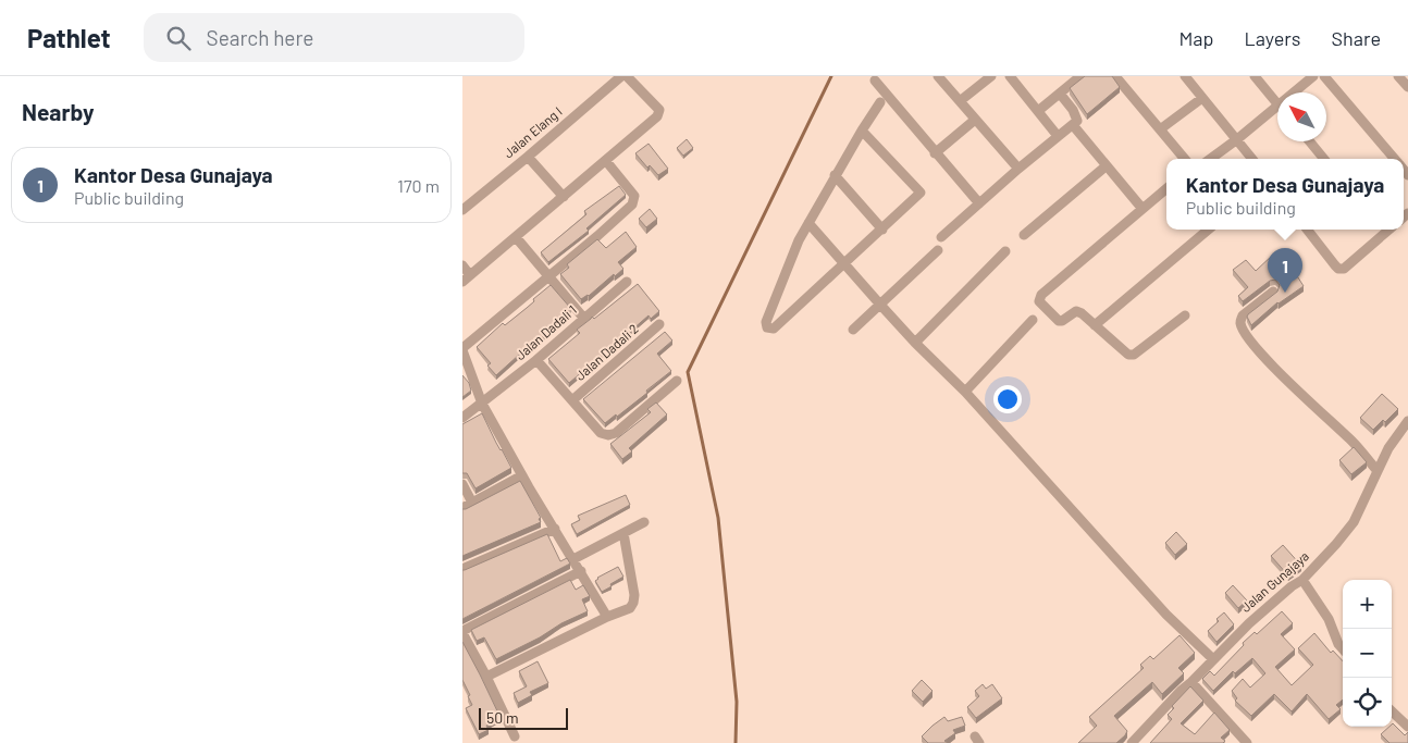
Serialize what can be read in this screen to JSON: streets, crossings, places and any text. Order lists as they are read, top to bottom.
{
  "streets": {
    "street": [
      "Jalan Elang I",
      "Jalan Dadali 1",
      "Jalan Dadali 2",
      "Jalan Gunajaya"
    ]
  },
  "scale_bar": "50 m",
  "north": "top left",
  "page": {
    "header": "Pathlet",
    "search": "Search here",
    "nav": ["Map", "Layers", "Share"],
    "heading": "Nearby",
    "list": [
      {
        "mark": "1",
        "name": "Kantor Desa Gunajaya",
        "note": "Public building",
        "value": "170 m"
      }
    ],
    "popup": ["Kantor Desa Gunajaya", "Public building"],
    "pins": "1",
    "map_buttons": ["+", "−"],
    "scale": "50 m"
  }
}
